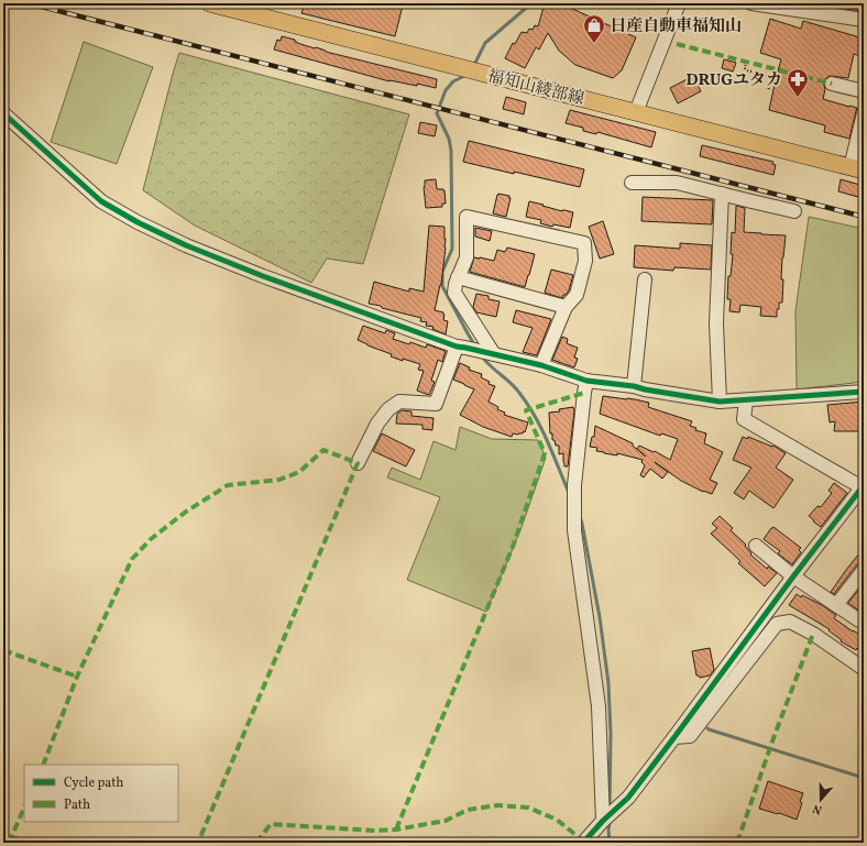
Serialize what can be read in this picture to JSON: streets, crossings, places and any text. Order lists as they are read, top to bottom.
{
  "streets": {
    "main road": ["福知山綾部線"]
  },
  "places": {
    "shop": ["日産自動車福知山"],
    "pharmacy": ["DRUGユタカ"]
  },
  "legend": ["Cycle path", "Path"],
  "north": "bottom"
}
